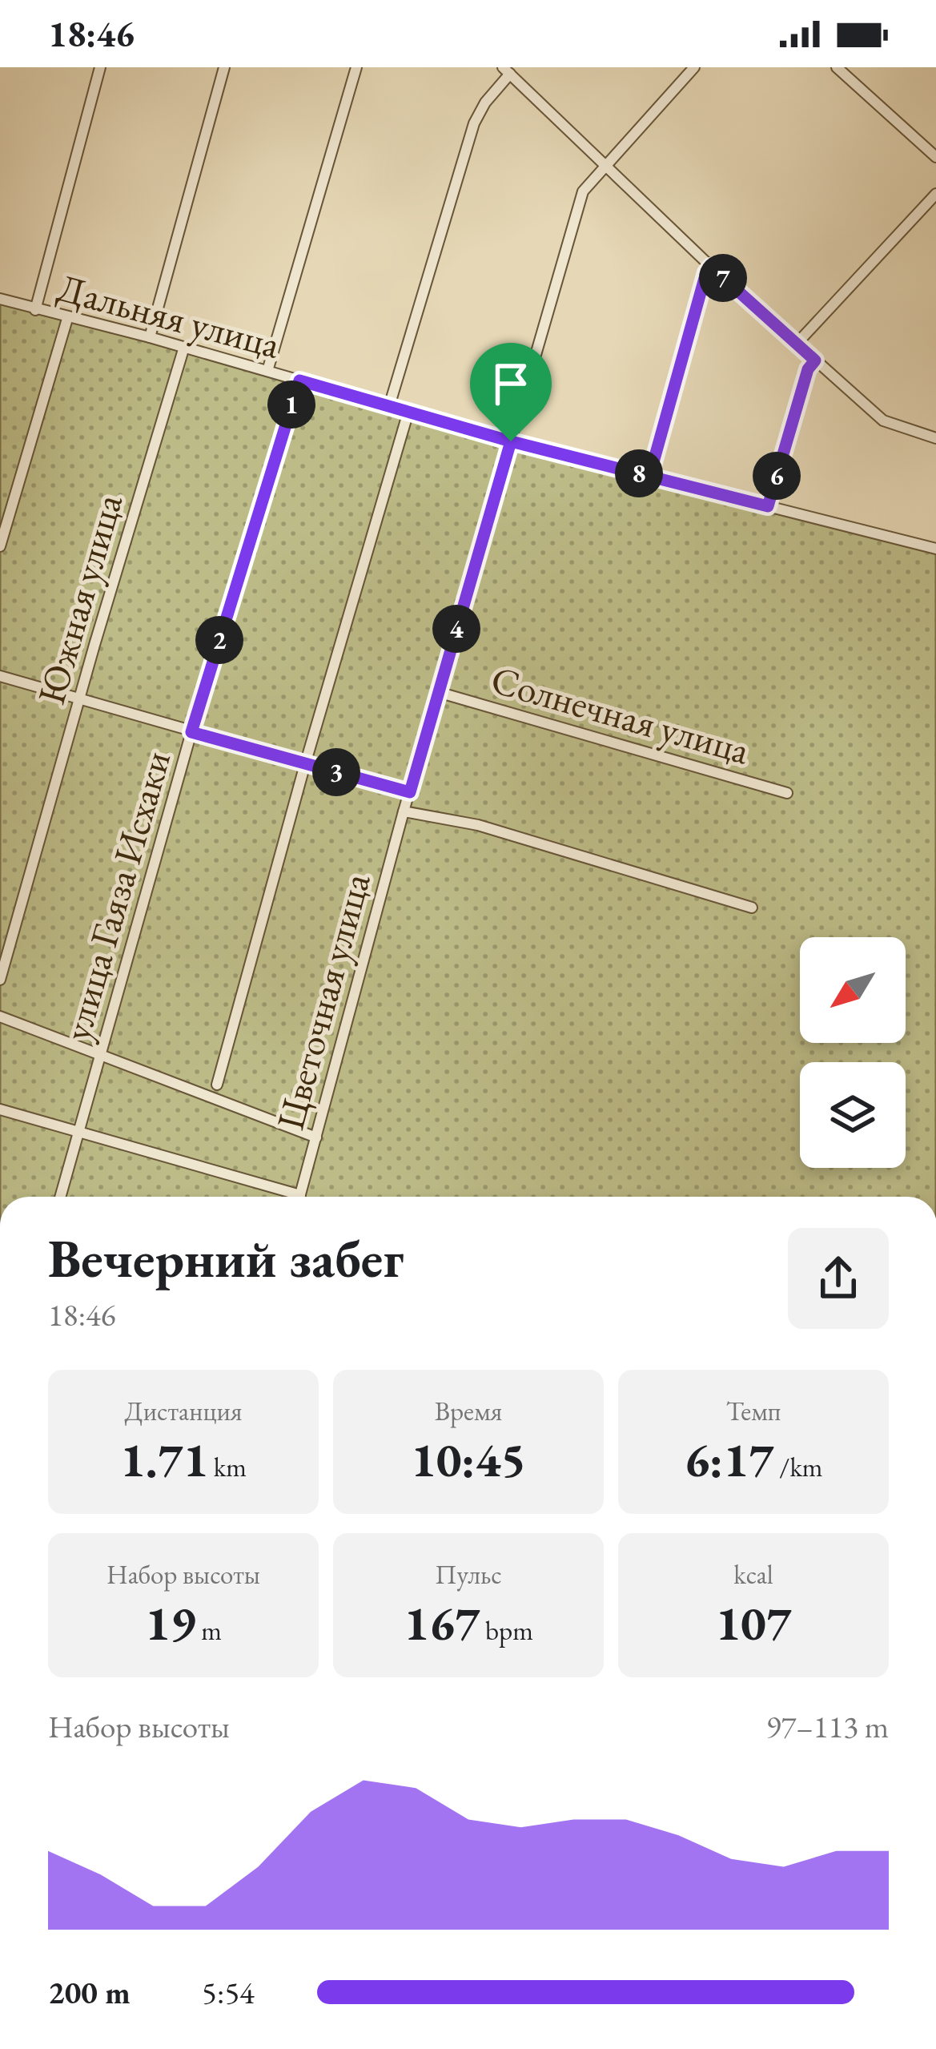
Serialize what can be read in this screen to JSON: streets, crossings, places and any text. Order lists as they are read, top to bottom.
{
  "streets": {
    "street": [
      "Дальняя улица",
      "Южная улица",
      "Солнечная улица",
      "улица Гаяза Исхаки",
      "Цветочная улица"
    ]
  },
  "crossings": [
    ["Дальняя улица", "Южная улица"],
    ["Дальняя улица", "улица Гаяза Исхаки"],
    ["Дальняя улица", "Цветочная улица"],
    ["Солнечная улица", "Цветочная улица"]
  ],
  "north": "bottom left",
  "page": {
    "status": "18:46",
    "pins": [
      "7",
      "1",
      "8",
      "6",
      "4",
      "2",
      "3"
    ],
    "heading": ["Вечерний забег", "18:46"],
    "stats": [
      ["Дистанция", "1.71 km"],
      ["Время", "10:45"],
      ["Темп", "6:17 /km"],
      ["Набор высоты", "19 m"],
      ["Пульс", "167 bpm"],
      ["kcal", "107"]
    ],
    "chart": ["Набор высоты", "97–113 m"],
    "list": [
      {
        "name": "200 m",
        "note": "5:54"
      }
    ]
  }
}
